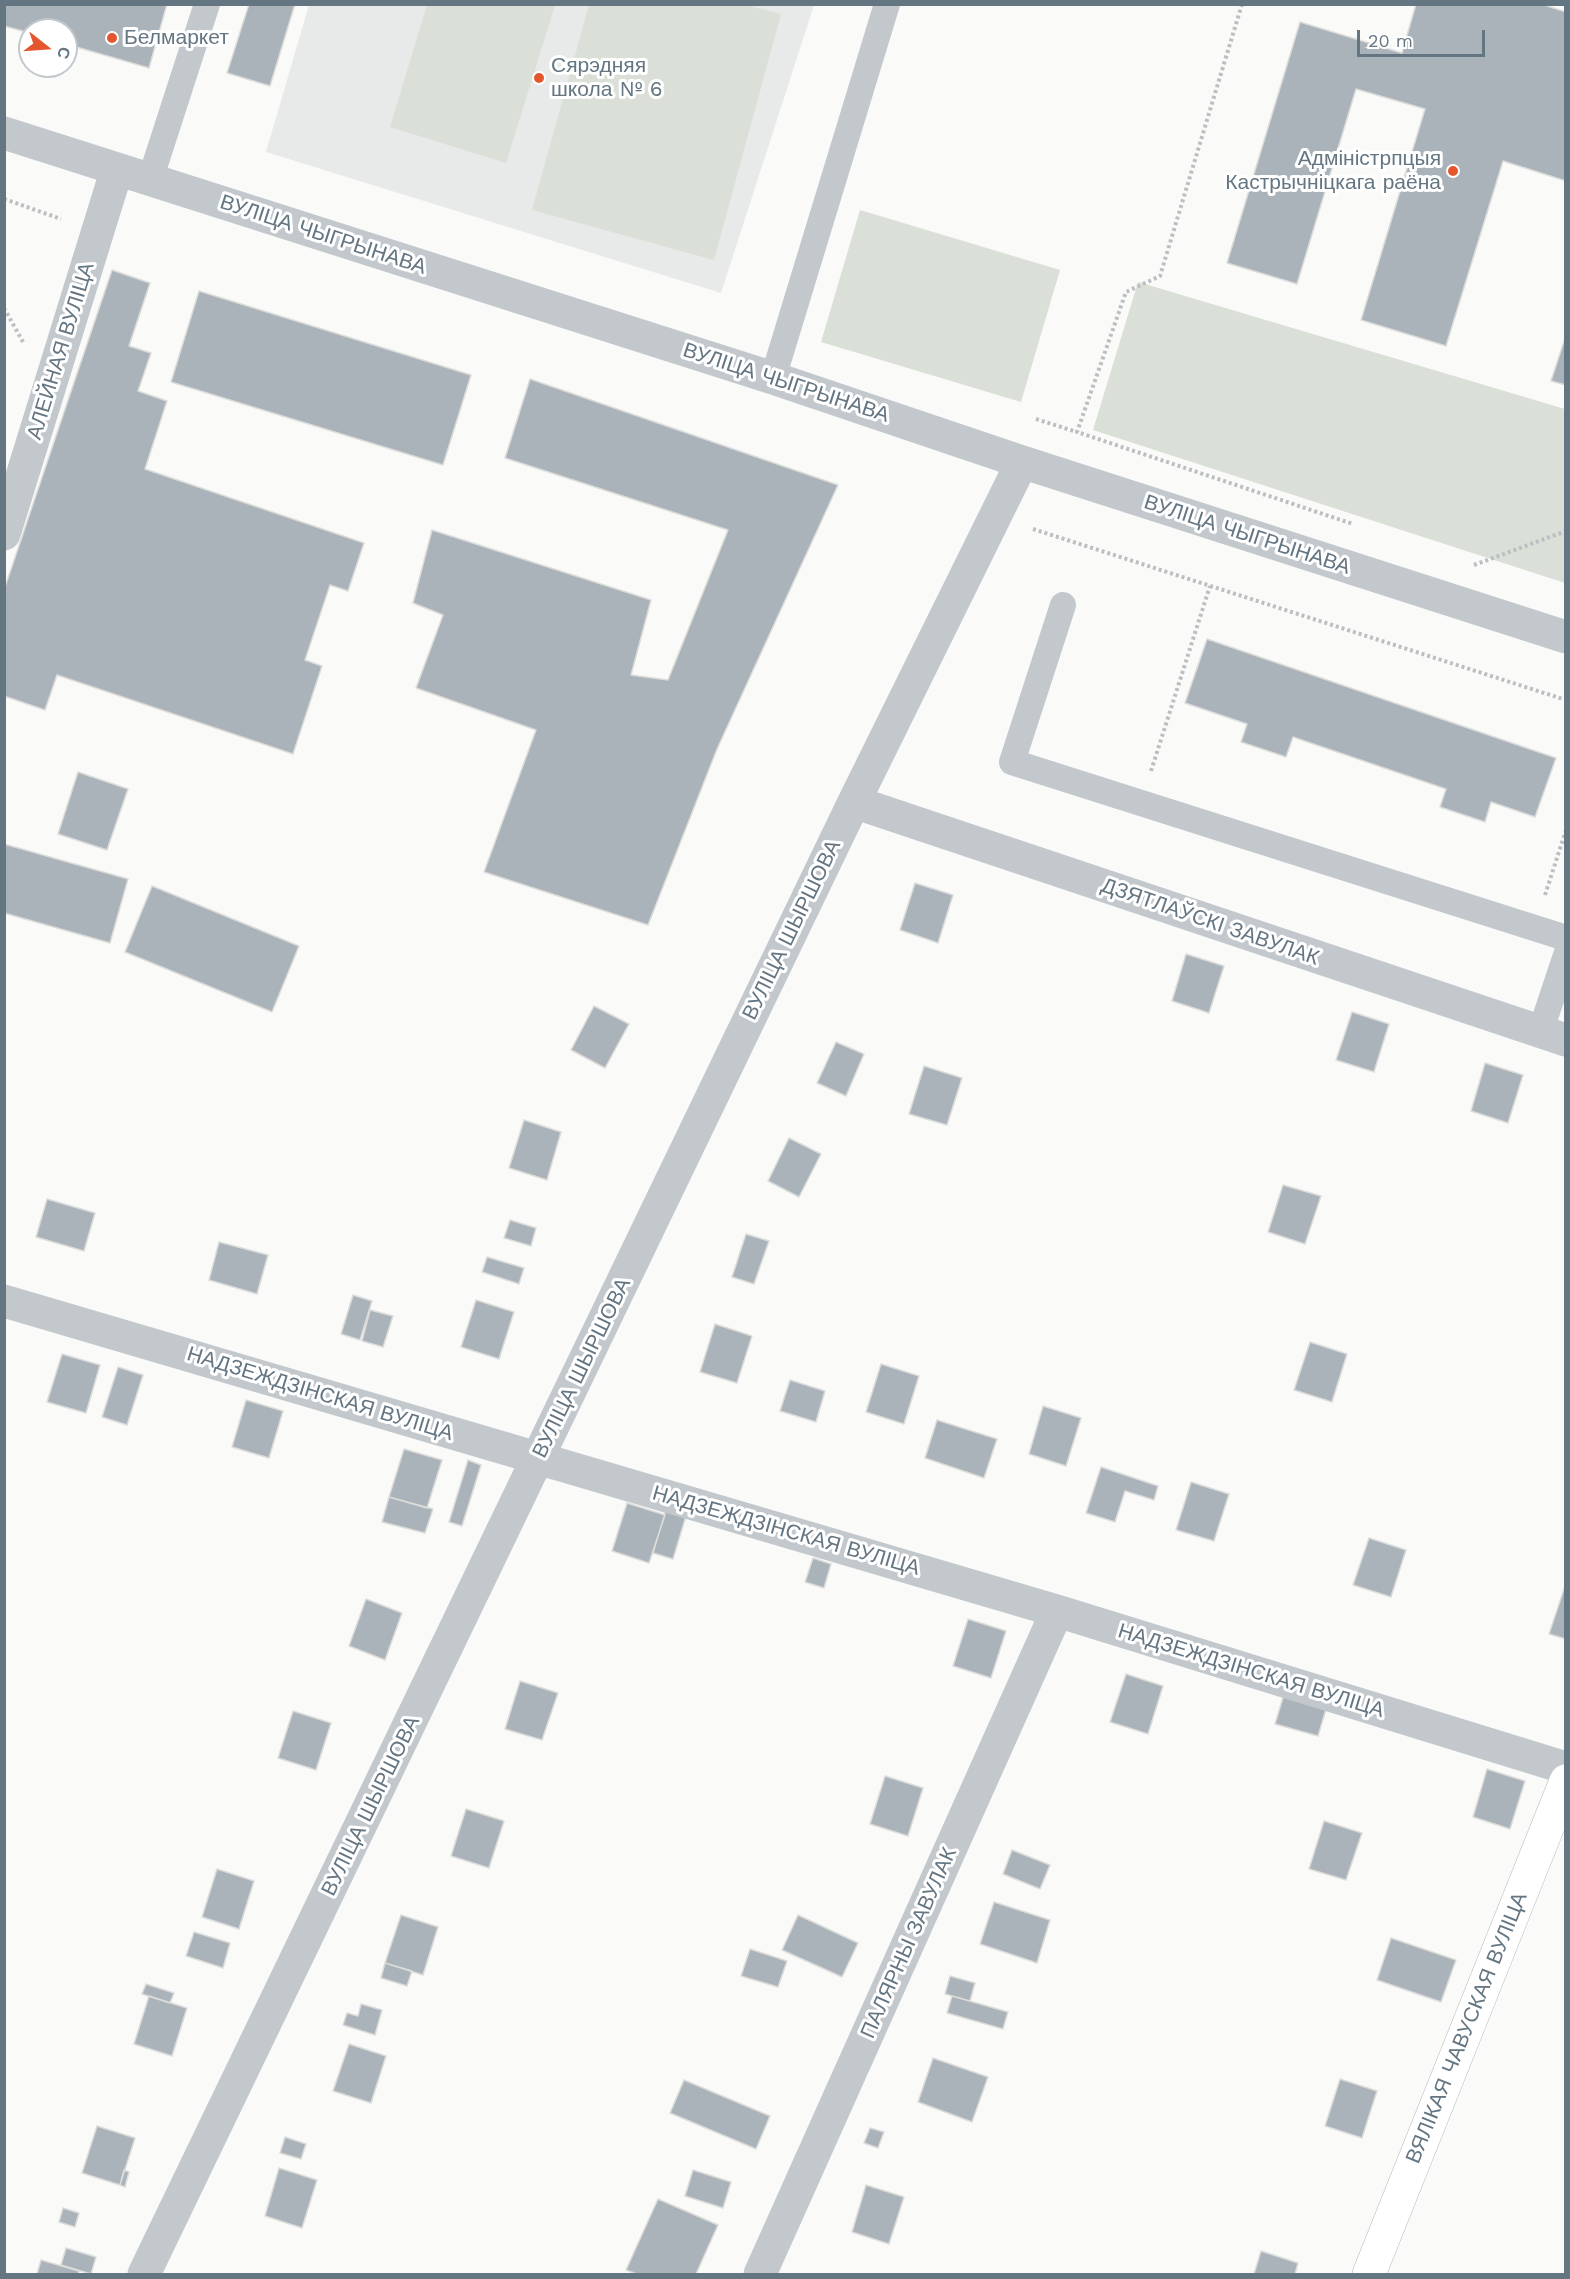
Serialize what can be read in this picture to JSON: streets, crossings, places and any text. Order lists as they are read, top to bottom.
{
  "streets": {
    "main road": ["ВЯЛІКАЯ ЧАВУСКАЯ ВУЛІЦА"],
    "street": [
      "ВУЛІЦА ЧЫГРЫНАВА",
      "АЛЕЙНАЯ ВУЛІЦА",
      "ДЗЯТЛАЎСКІ ЗАВУЛАК",
      "ВУЛІЦА ШЫРШОВА",
      "НАДЗЕЖДЗІНСКАЯ ВУЛІЦА",
      "ПАЛЯРНЫ ЗАВУЛАК"
    ]
  },
  "crossings": [
    ["ВУЛІЦА ЧЫГРЫНАВА", "АЛЕЙНАЯ ВУЛІЦА"],
    ["ВУЛІЦА ЧЫГРЫНАВА", "ВУЛІЦА ШЫРШОВА"],
    ["ДЗЯТЛАЎСКІ ЗАВУЛАК", "ВУЛІЦА ШЫРШОВА"],
    ["ВУЛІЦА ШЫРШОВА", "НАДЗЕЖДЗІНСКАЯ ВУЛІЦА"],
    ["НАДЗЕЖДЗІНСКАЯ ВУЛІЦА", "ПАЛЯРНЫ ЗАВУЛАК"]
  ],
  "places": ["Белмаркет", "Сярэдняя школа № 6", "Адміністрпцыя Кастрычніцкага раёна"],
  "scale_bar": "20 m",
  "north": "right"
}
